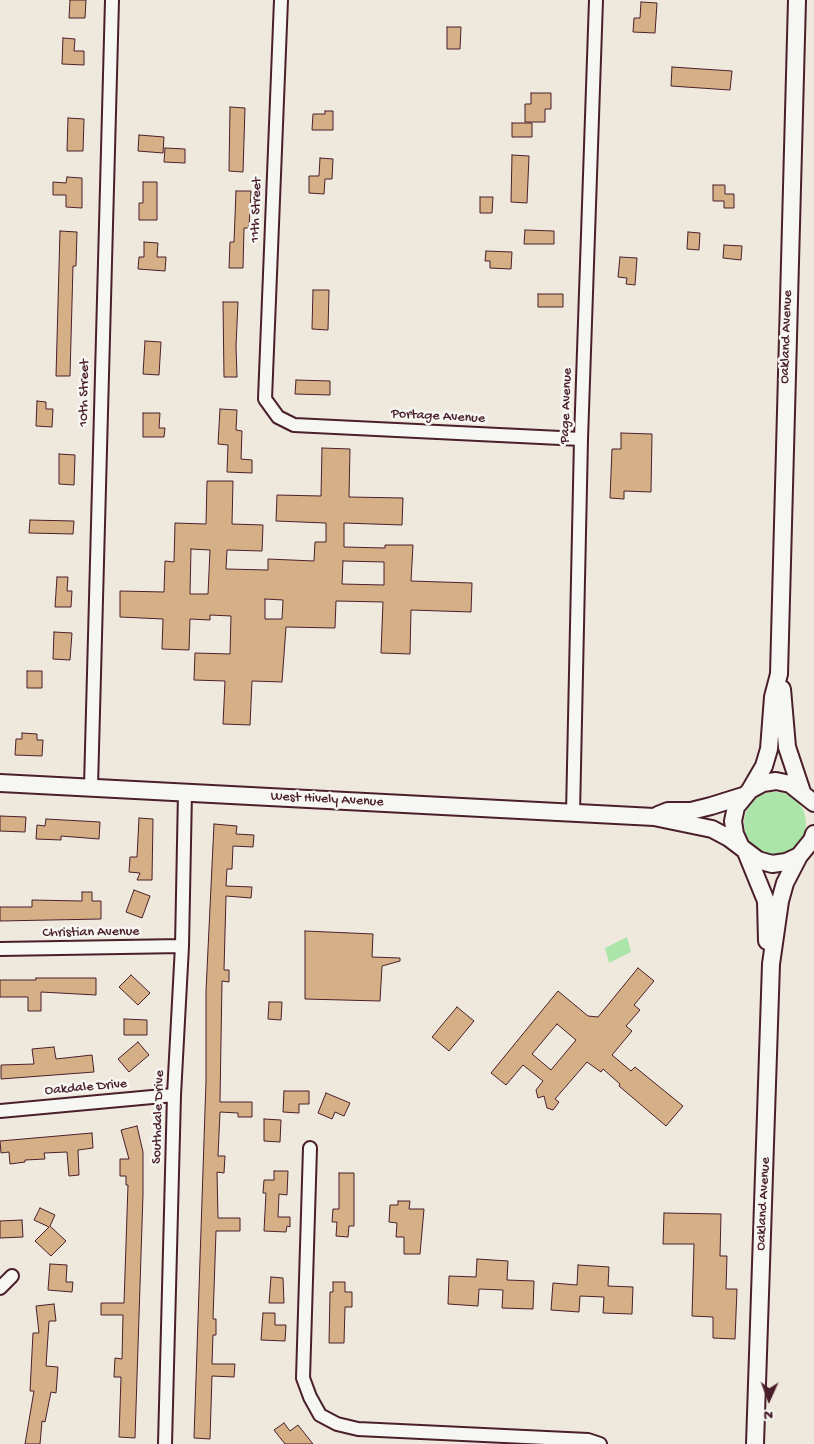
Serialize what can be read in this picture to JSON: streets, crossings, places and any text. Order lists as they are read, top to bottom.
{
  "streets": {
    "street": [
      "11th Street",
      "Oakland Avenue",
      "10th Street",
      "Page Avenue",
      "Portage Avenue",
      "West Hively Avenue",
      "Christian Avenue",
      "Oakdale Drive",
      "Southdale Drive"
    ]
  },
  "crossings": [
    ["11th Street", "Portage Avenue"],
    ["10th Street", "West Hively Avenue"],
    ["Page Avenue", "Portage Avenue"],
    ["Page Avenue", "West Hively Avenue"],
    ["West Hively Avenue", "Southdale Drive"],
    ["Christian Avenue", "Southdale Drive"],
    ["Oakdale Drive", "Southdale Drive"]
  ],
  "north": "bottom"
}
